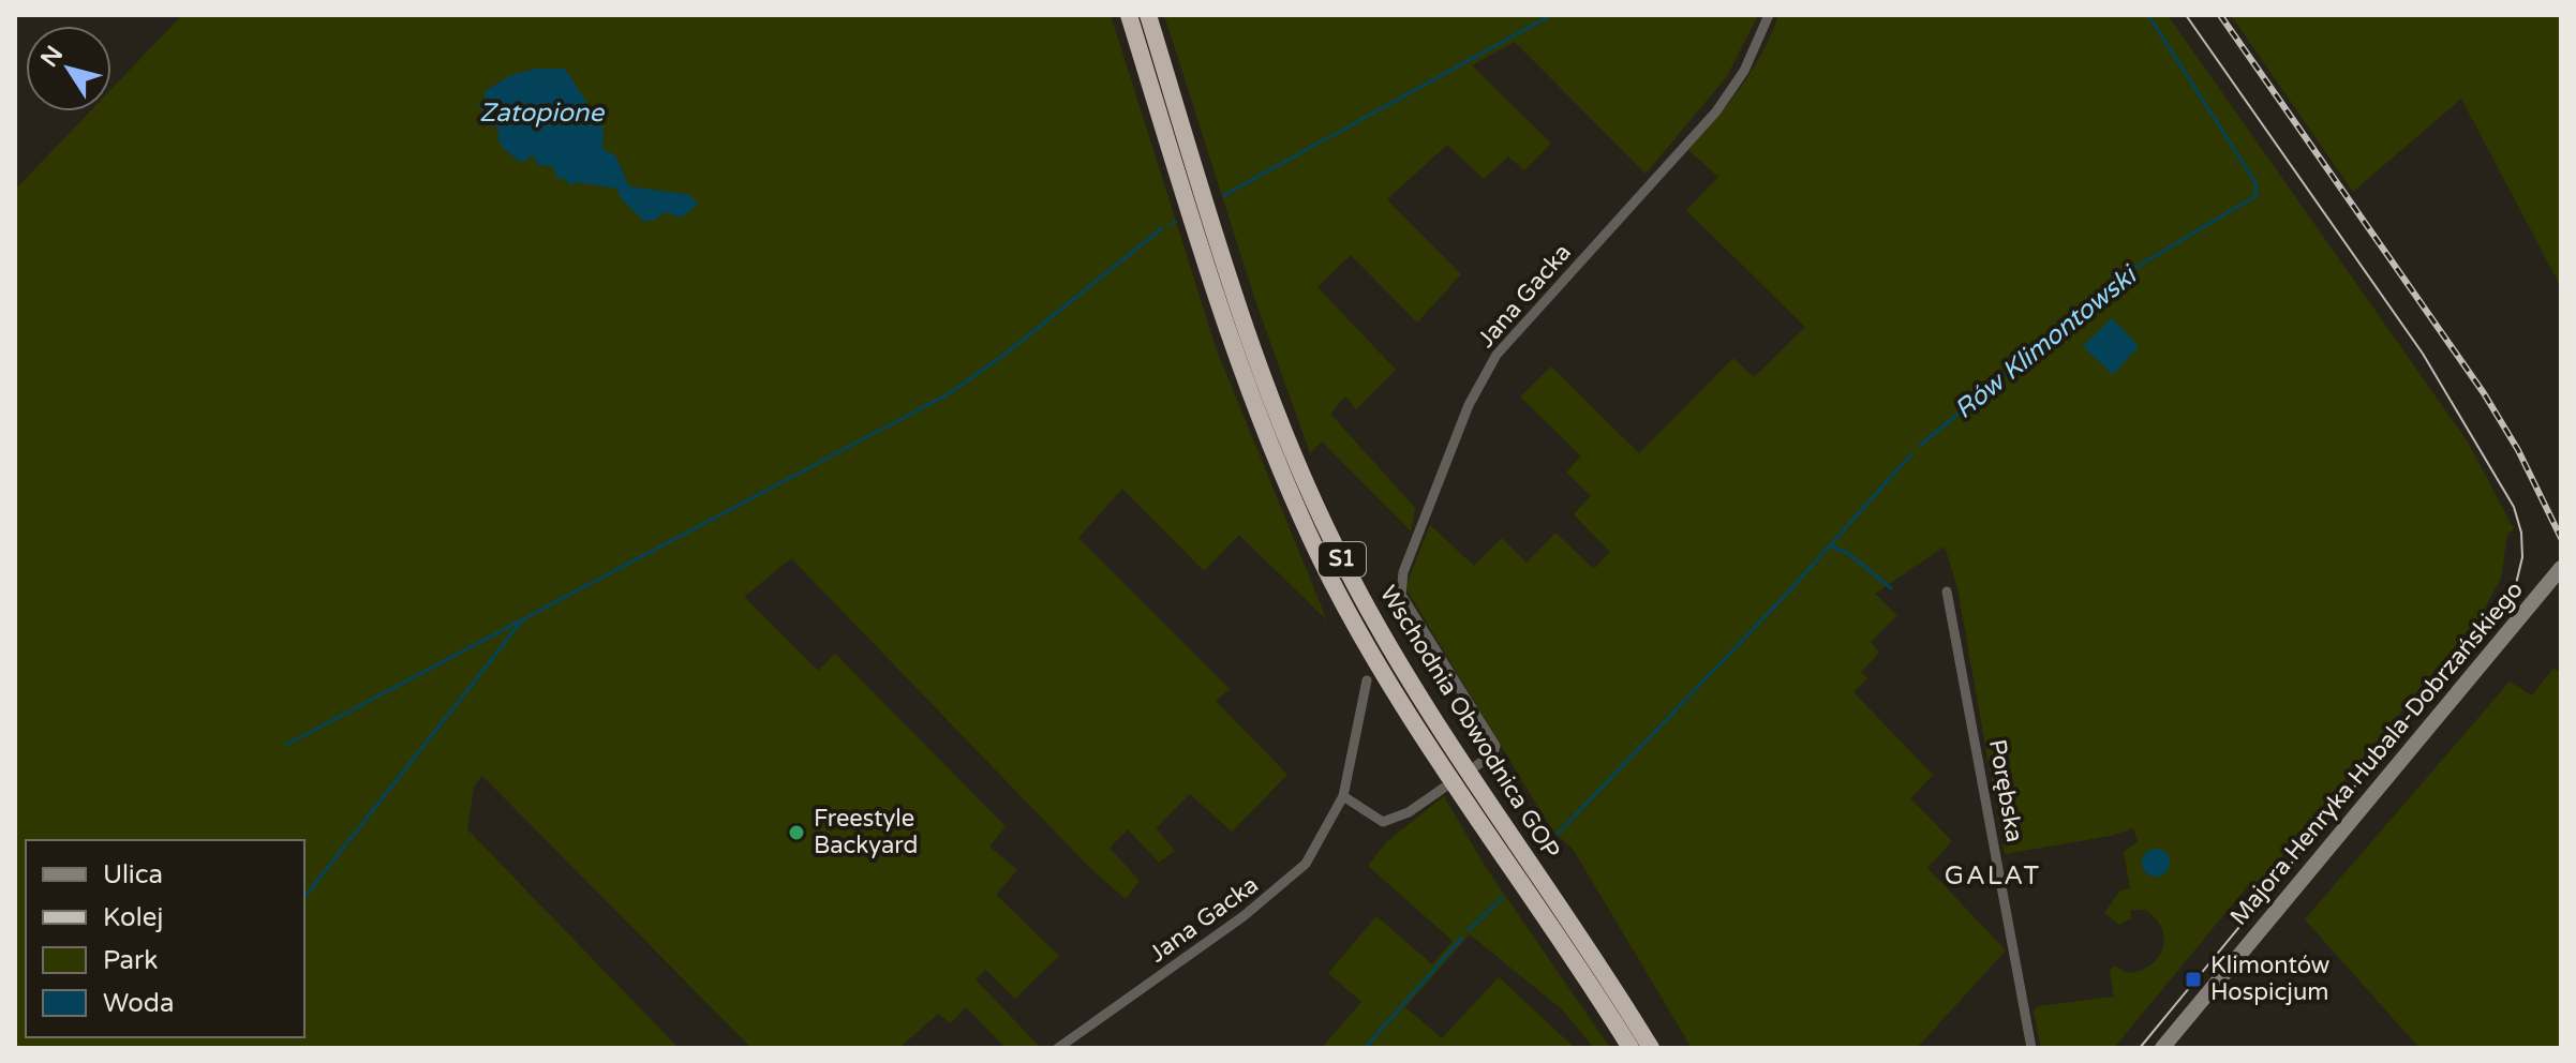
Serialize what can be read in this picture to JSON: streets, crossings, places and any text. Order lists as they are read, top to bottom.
{
  "streets": {
    "highway": ["S1", "Wschodnia Obwodnica GOP"],
    "street": ["Jana Gacka", "Majora Henryka Hubala-Dobrzańskiego", "Porębska"]
  },
  "districts": ["GALAT"],
  "water": ["Zatopione", "Rów Klimontowski"],
  "places": {
    "other": ["Freestyle Backyard"],
    "transit": ["Klimontów Hospicjum"]
  },
  "legend": [
    "Ulica",
    "Kolej",
    "Park",
    "Woda"
  ],
  "north": "top left"
}
